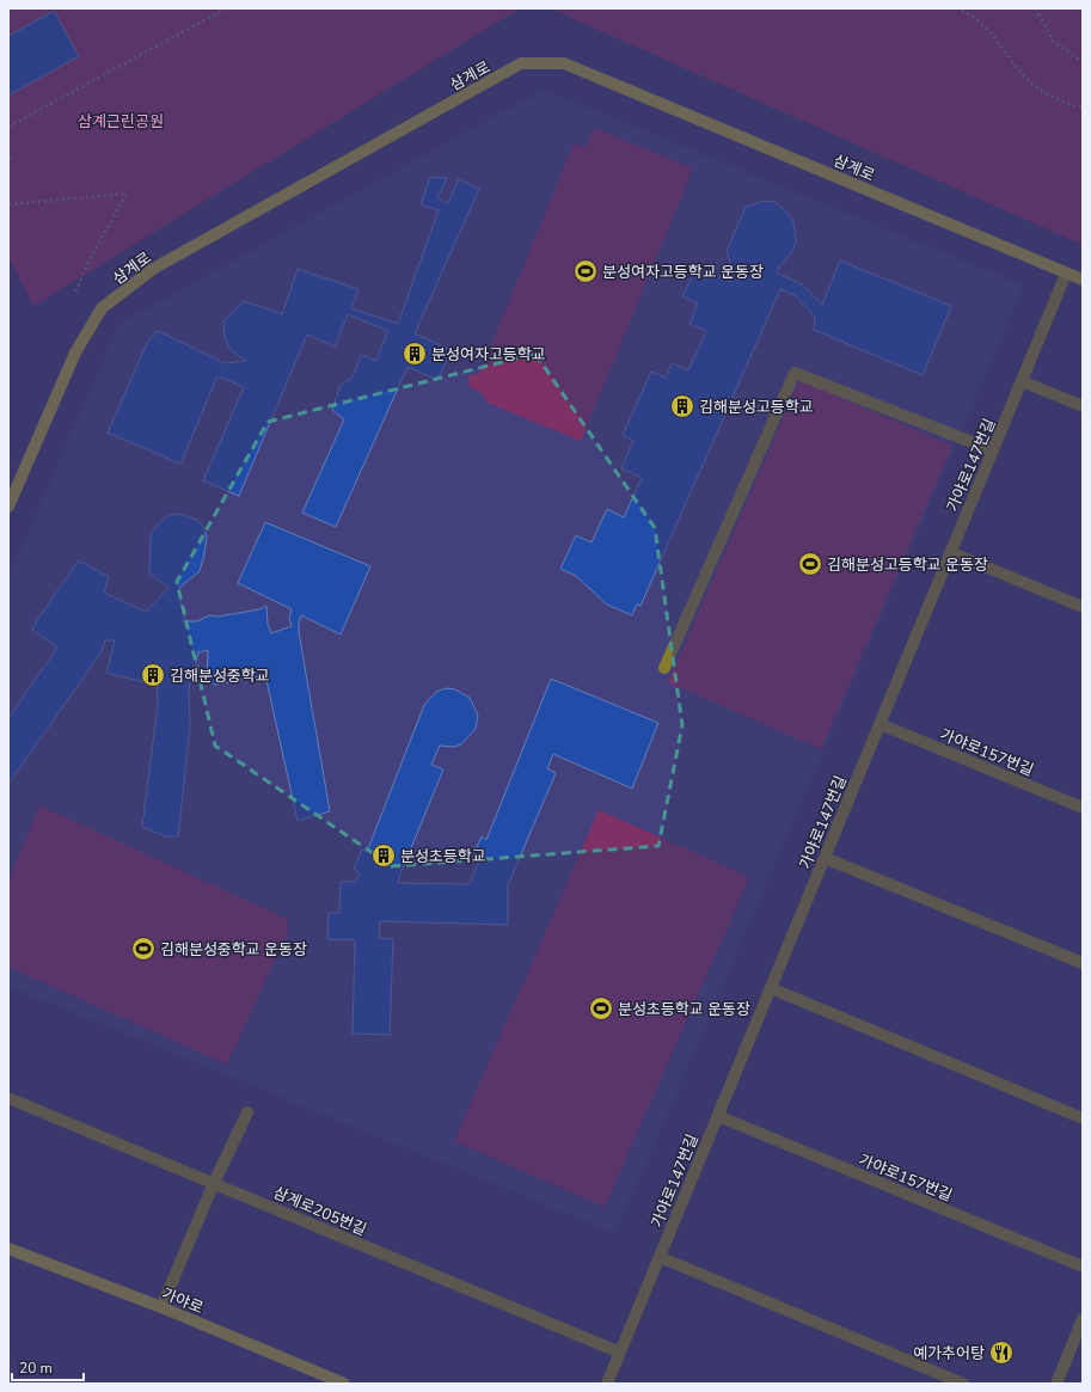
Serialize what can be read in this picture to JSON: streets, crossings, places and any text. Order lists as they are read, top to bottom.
{
  "streets": {
    "street": [
      "삼계로",
      "가야로147번길",
      "가야로157번길",
      "삼계로205번길",
      "가야로"
    ]
  },
  "crossings": [
    ["삼계로", "가야로147번길"],
    ["가야로147번길", "가야로157번길"],
    ["가야로147번길", "삼계로205번길"]
  ],
  "parks": ["삼계근린공원"],
  "places": {
    "sports": [
      "분성여자고등학교 운동장",
      "김해분성고등학교 운동장",
      "김해분성중학교 운동장",
      "분성초등학교 운동장"
    ],
    "building": [
      "분성여자고등학교",
      "김해분성고등학교",
      "김해분성중학교",
      "분성초등학교"
    ],
    "restaurant": ["예가추어탕"]
  },
  "scale_bar": "20 m"
}
